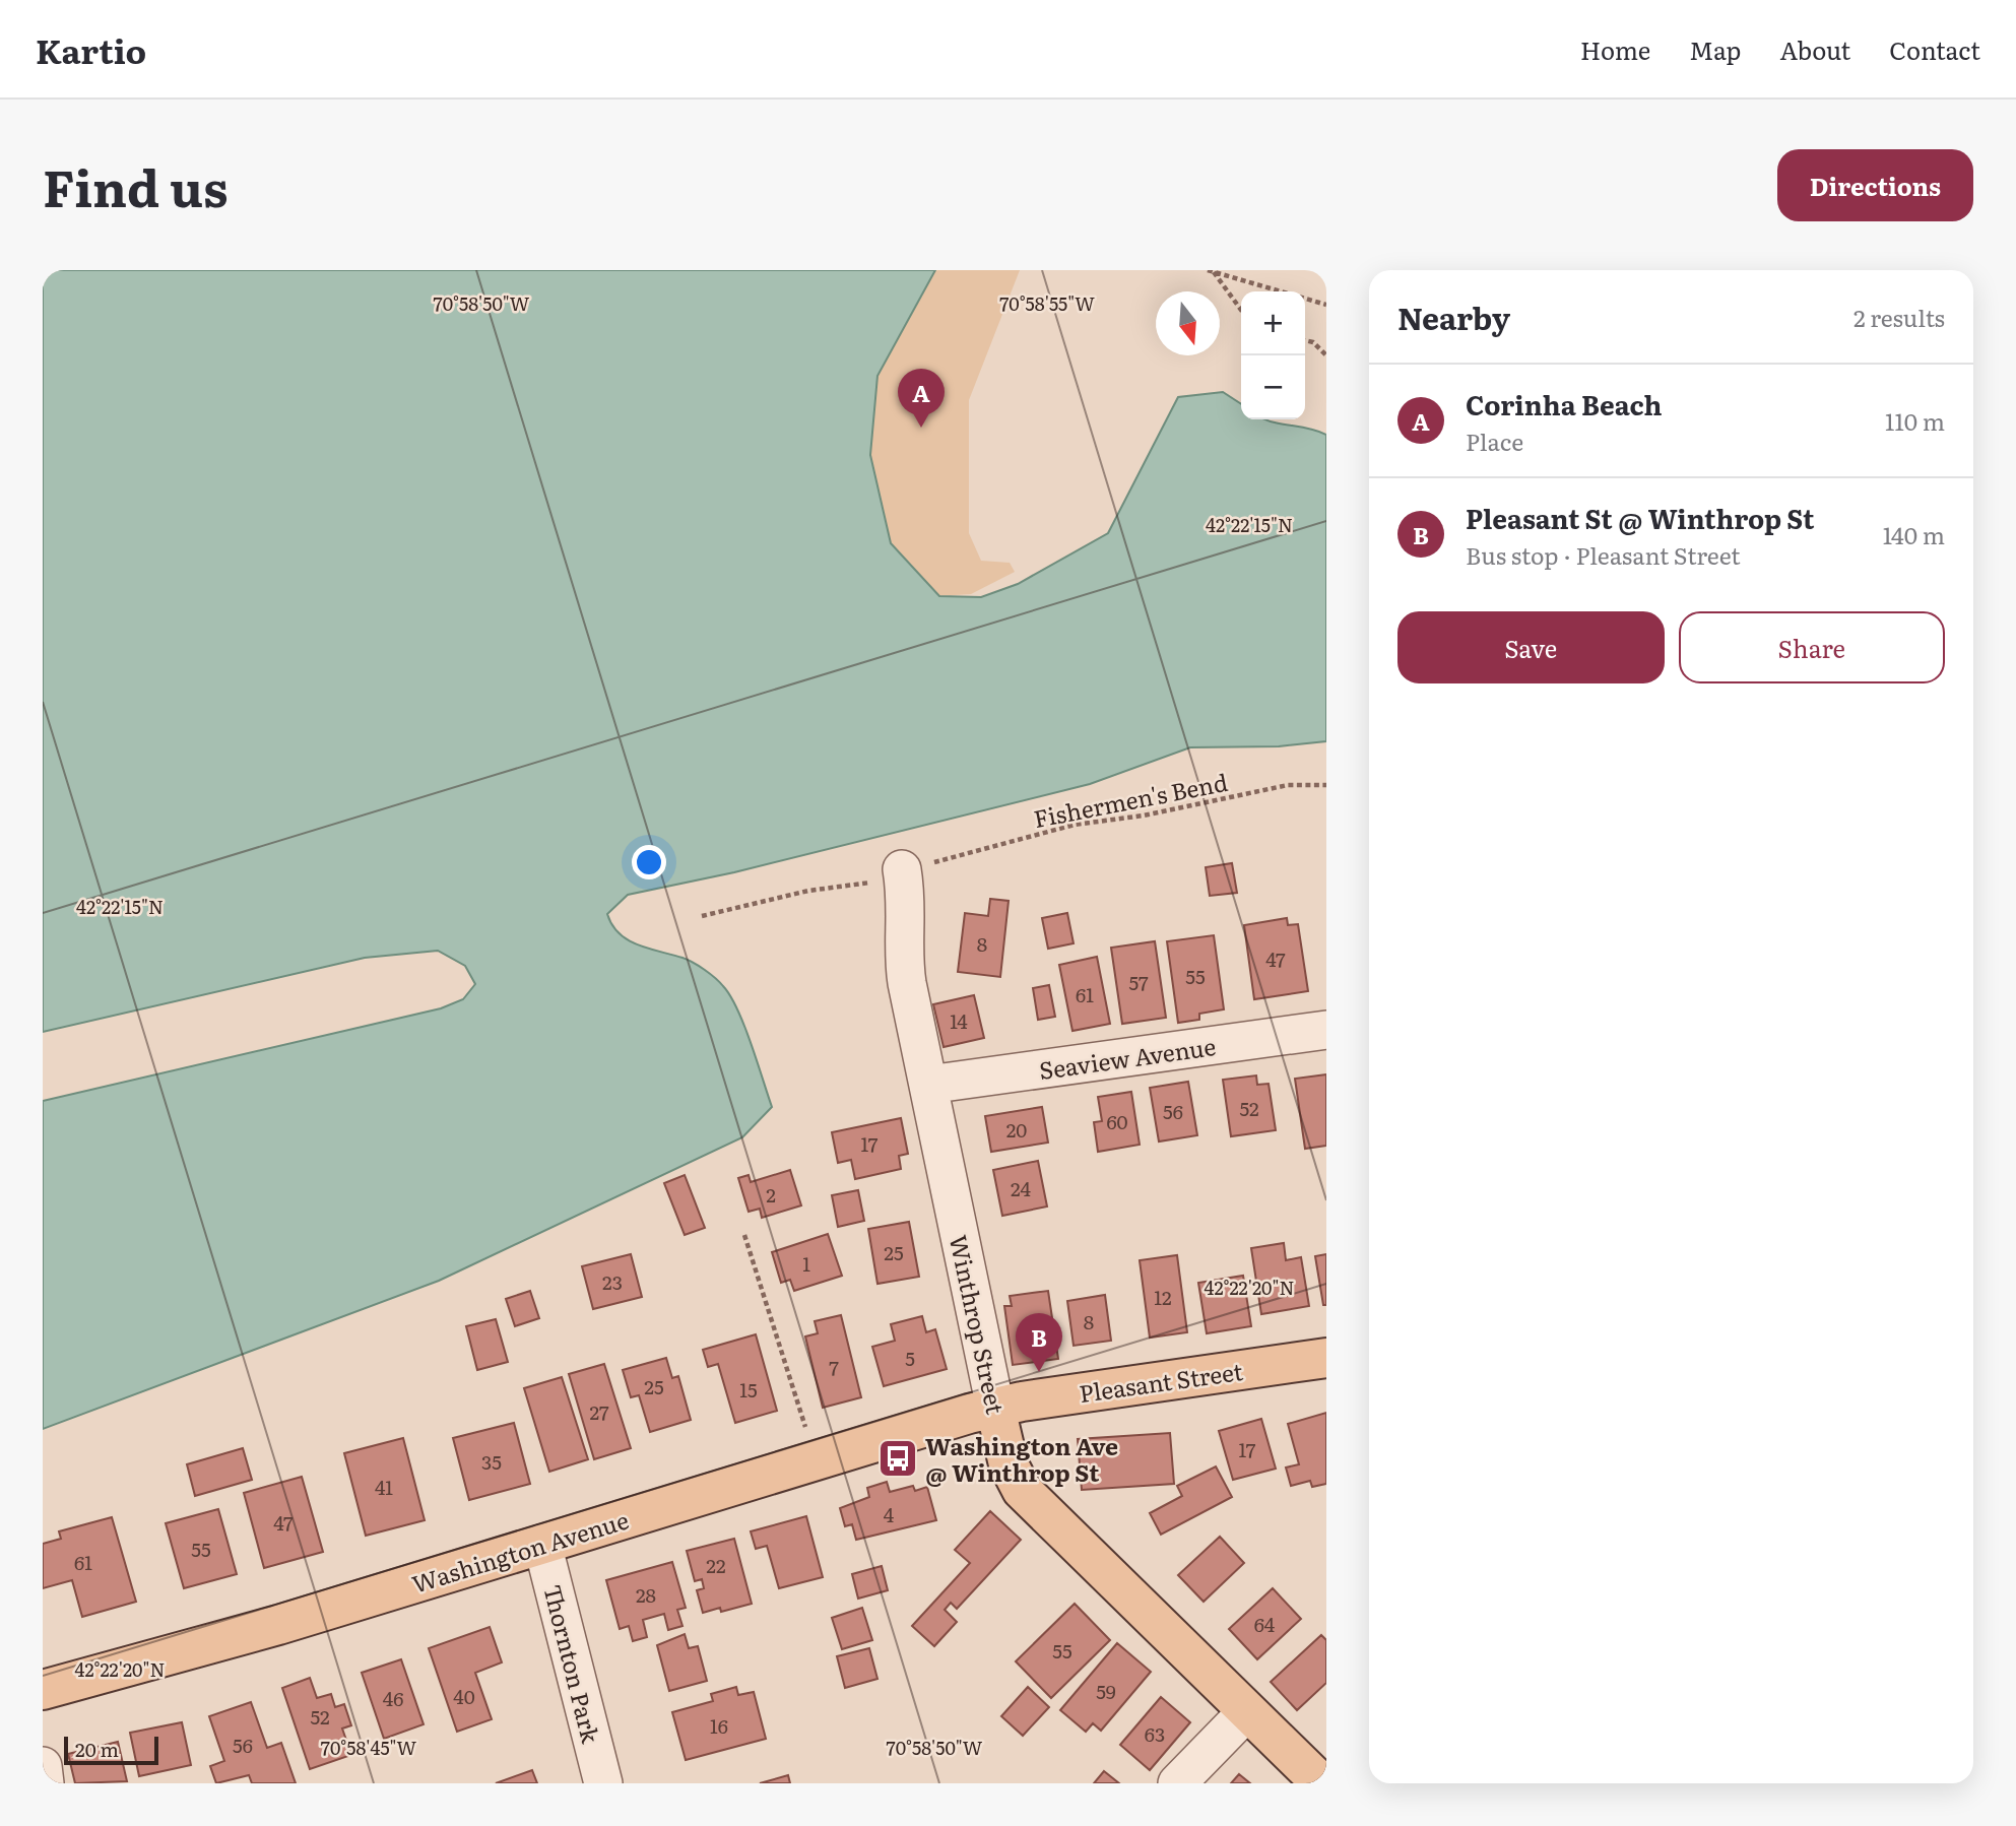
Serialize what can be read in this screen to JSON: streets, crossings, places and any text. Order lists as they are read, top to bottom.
{
  "streets": {
    "main road": ["Winthrop Street", "Pleasant Street", "Washington Avenue"],
    "street": ["Seaview Avenue", "Thornton Park"],
    "path": ["Fishermen's Bend"]
  },
  "crossings": [
    ["Fishermen's Bend", "Winthrop Street"],
    ["Seaview Avenue", "Winthrop Street"],
    ["Winthrop Street", "Pleasant Street"],
    ["Winthrop Street", "Washington Avenue"],
    ["Pleasant Street", "Washington Avenue"],
    ["Washington Avenue", "Thornton Park"]
  ],
  "places": {
    "bus stop": ["Washington Ave @ Winthrop St"]
  },
  "house_numbers": [
    "8",
    "47",
    "55",
    "57",
    "61",
    "14",
    "52",
    "56",
    "60",
    "20",
    "17",
    "24",
    "2",
    "25",
    "1",
    "23",
    "12",
    "8",
    "5",
    "7",
    "25",
    "15",
    "27",
    "17",
    "35",
    "41",
    "4",
    "47",
    "55",
    "61",
    "22",
    "28",
    "64",
    "55",
    "59",
    "40",
    "46",
    "52",
    "16",
    "63",
    "56"
  ],
  "scale_bar": "20 m",
  "north": "bottom",
  "page": {
    "header": "Kartio",
    "nav": [
      "Home",
      "Map",
      "About",
      "Contact"
    ],
    "title": "Find us",
    "buttons": [
      "Directions",
      ["Save", "Share"]
    ],
    "heading": ["Nearby", "2 results"],
    "map_buttons": ["+", "−"],
    "list": [
      {
        "mark": "A",
        "name": "Corinha Beach",
        "note": "Place",
        "value": "110 m"
      },
      {
        "mark": "B",
        "name": "Pleasant St @ Winthrop St",
        "note": "Bus stop · Pleasant Street",
        "value": "140 m"
      }
    ],
    "pins": ["A", "B"],
    "scale": "20 m"
  },
  "coordinates": [
    "70°58'50\"W",
    "70°58'55\"W",
    "42°22'15\"N",
    "42°22'20\"N",
    "70°58'45\"W"
  ]
}
